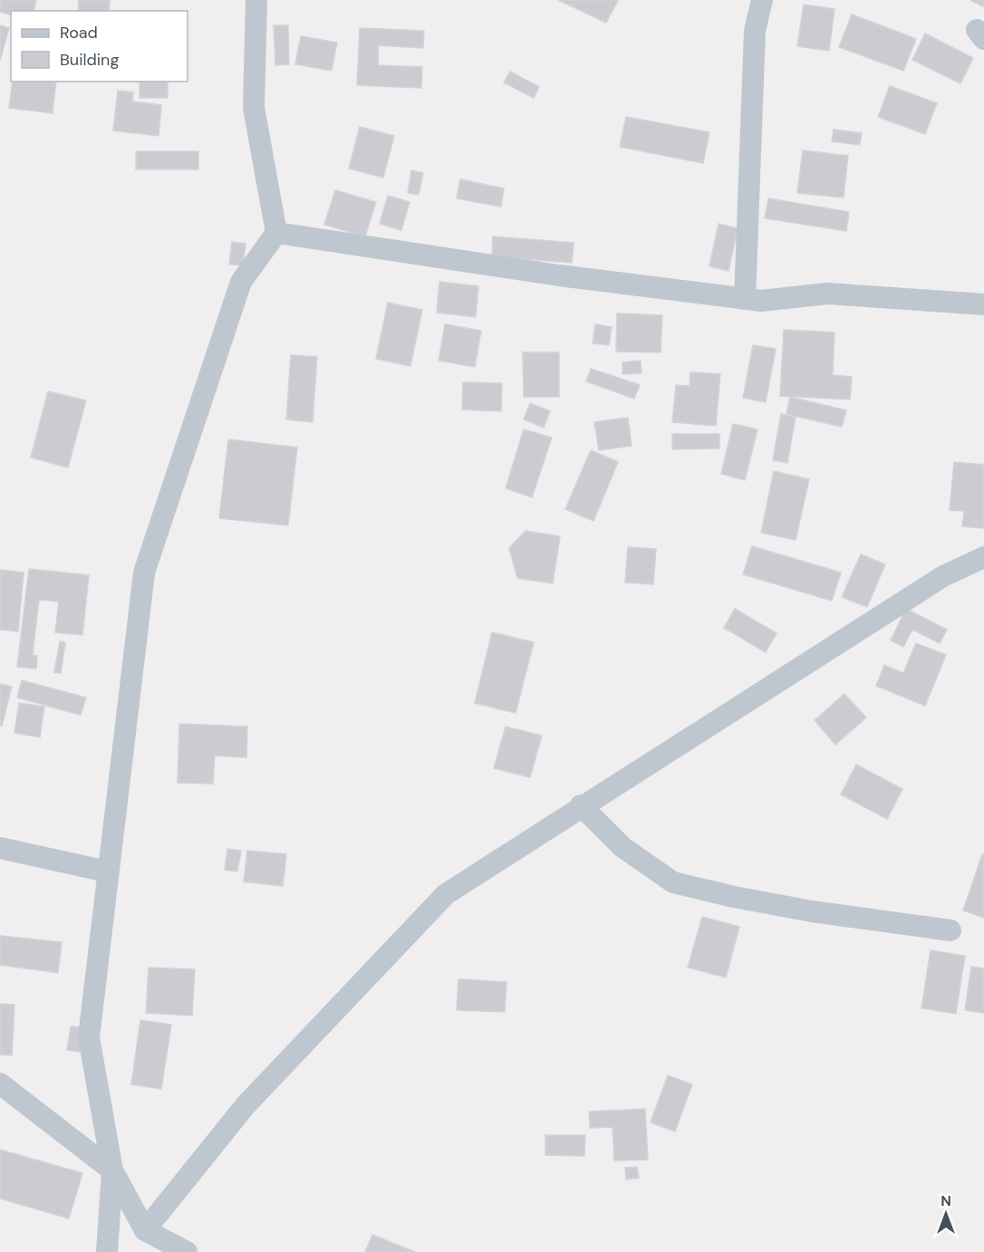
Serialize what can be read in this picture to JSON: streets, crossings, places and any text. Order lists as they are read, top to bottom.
{
  "legend": ["Road", "Building"],
  "north": "top"
}
